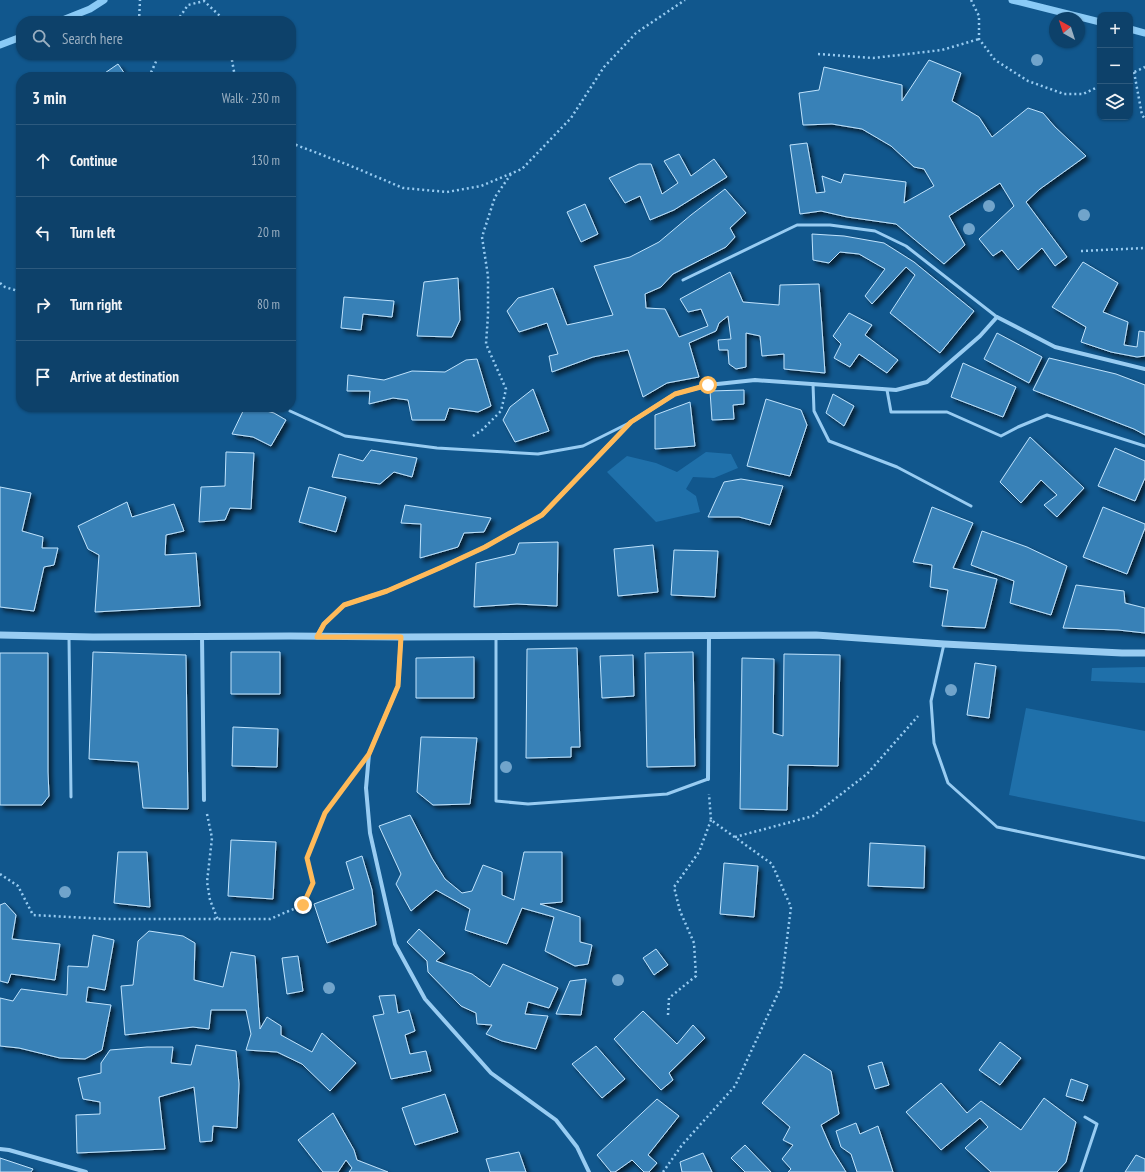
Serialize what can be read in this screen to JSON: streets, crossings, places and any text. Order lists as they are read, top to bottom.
{
  "north": "top left",
  "page": {
    "map_buttons": ["+", "−"],
    "search": "Search here",
    "heading": ["3 min", "Walk · 230 m"],
    "list": [
      ["Continue", "130 m"],
      ["Turn left", "20 m"],
      ["Turn right", "80 m"],
      "Arrive at destination"
    ]
  }
}
